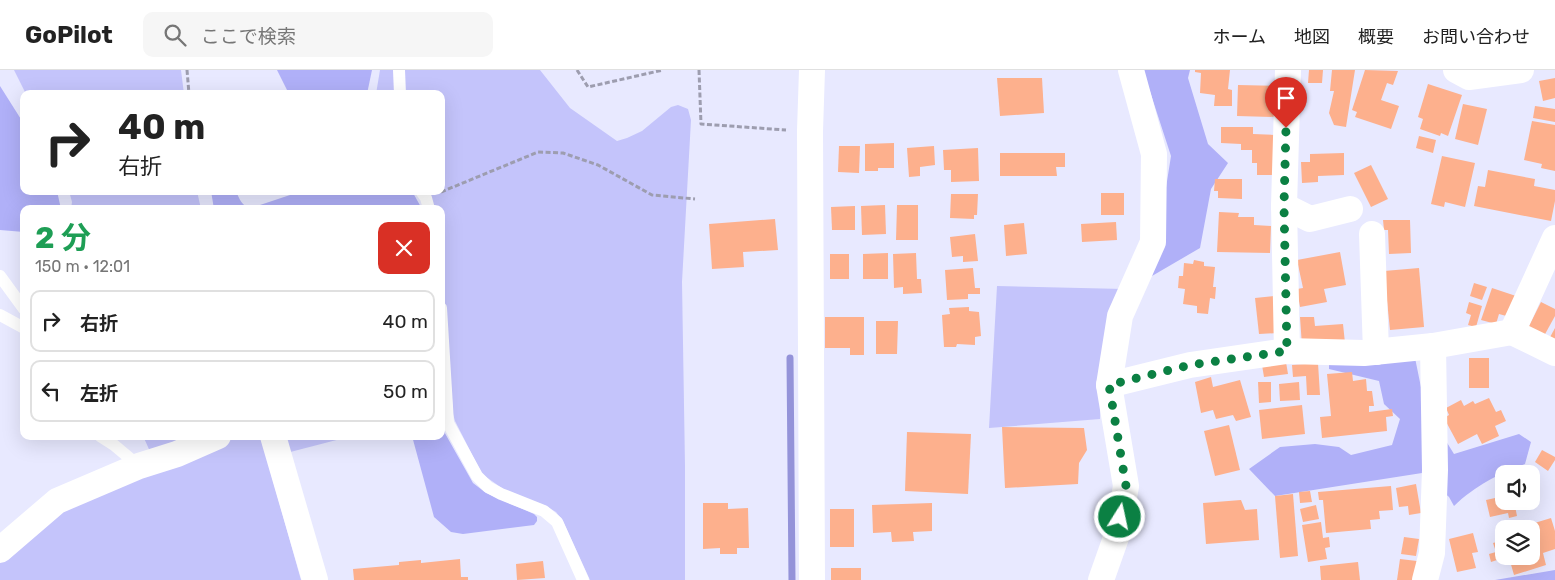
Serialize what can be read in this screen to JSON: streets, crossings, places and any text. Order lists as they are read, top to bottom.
{
  "page": {
    "header": "GoPilot",
    "search": "ここで検索",
    "nav": [
      "ホーム",
      "地図",
      "概要",
      "お問い合わせ"
    ],
    "turn": ["40 m", "右折"],
    "heading": ["2 分", "150 m · 12:01"],
    "list": [
      {
        "name": "右折",
        "value": "40 m"
      },
      {
        "name": "左折",
        "value": "50 m"
      }
    ]
  }
}
